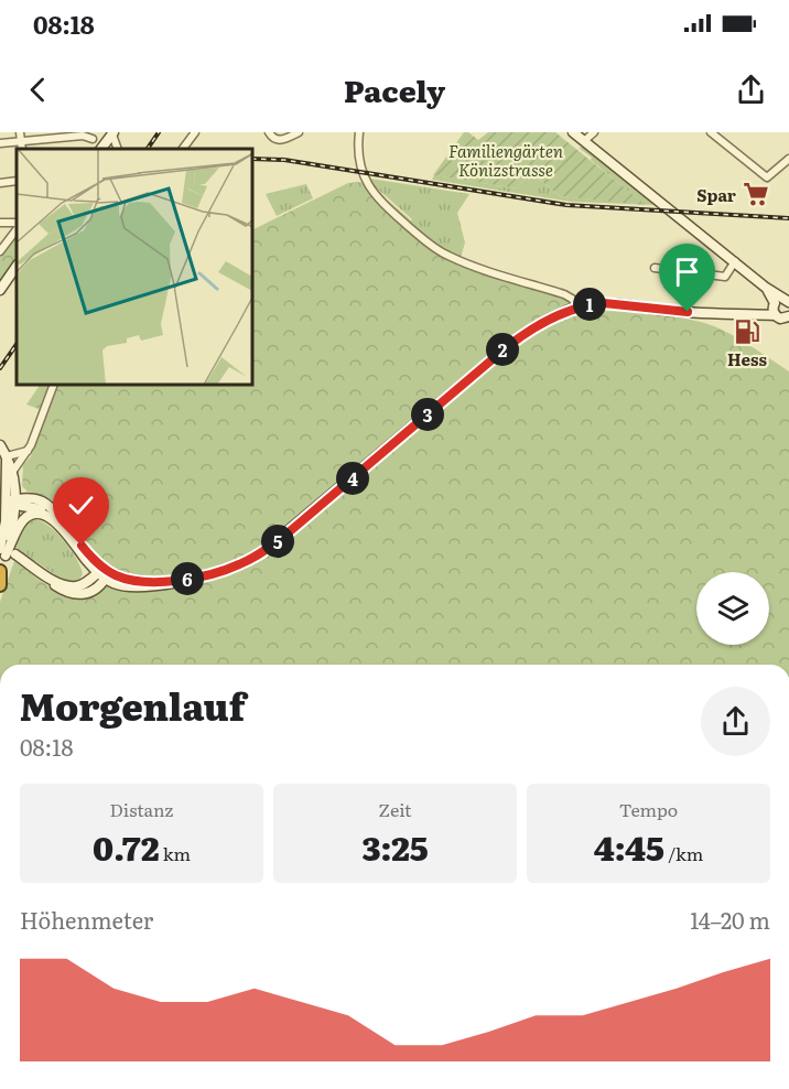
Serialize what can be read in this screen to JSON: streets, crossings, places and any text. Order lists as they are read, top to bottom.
{
  "parks": ["Familiengärten Könizstrasse"],
  "places": {
    "supermarket": ["Spar"],
    "fuel station": ["Hess"]
  },
  "page": {
    "status": "08:18",
    "header": "Pacely",
    "pins": [
      "1",
      "2",
      "3",
      "4",
      "5",
      "6"
    ],
    "heading": ["Morgenlauf", "08:18"],
    "stats": [
      ["Distanz", "0.72 km"],
      ["Zeit", "3:25"],
      ["Tempo", "4:45 /km"]
    ],
    "chart": ["Höhenmeter", "14–20 m"]
  }
}
